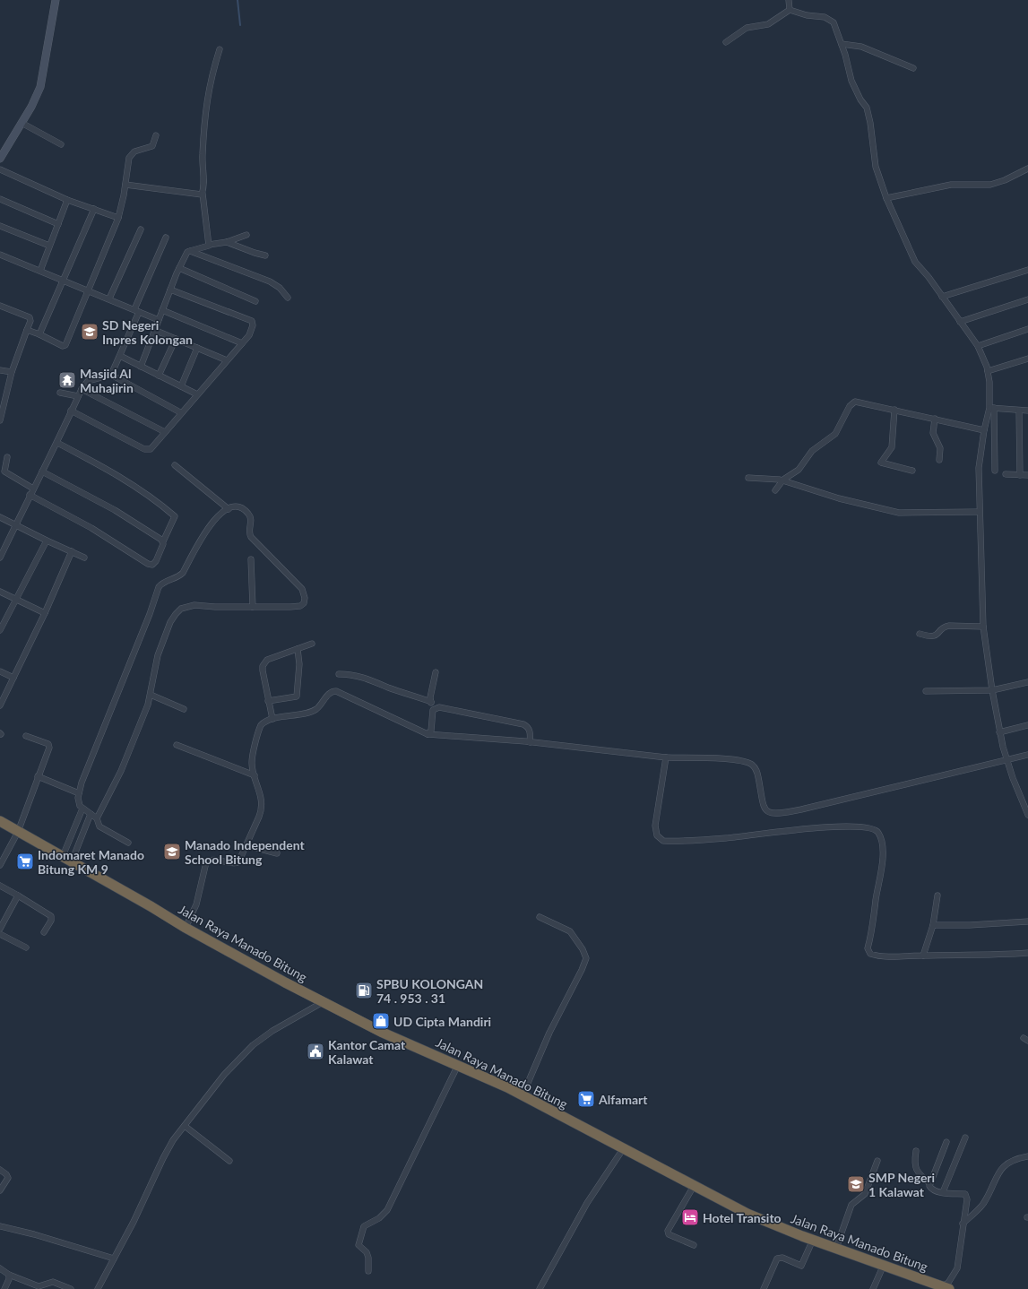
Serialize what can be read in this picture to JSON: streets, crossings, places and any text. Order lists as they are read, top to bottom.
{
  "streets": {
    "highway": ["Jalan Raya Manado Bitung"]
  },
  "places": {
    "school or university": ["SD Negeri Inpres Kolongan", "Manado Independent School Bitung", "SMP Negeri 1 Kalawat"],
    "temple": ["Masjid Al Muhajirin"],
    "supermarket": ["Indomaret Manado Bitung KM 9", "Alfamart"],
    "fuel station": ["SPBU KOLONGAN 74 . 953 . 31"],
    "shop": ["UD Cipta Mandiri"],
    "public building": ["Kantor Camat Kalawat"],
    "hotel": ["Hotel Transito"]
  }
}
